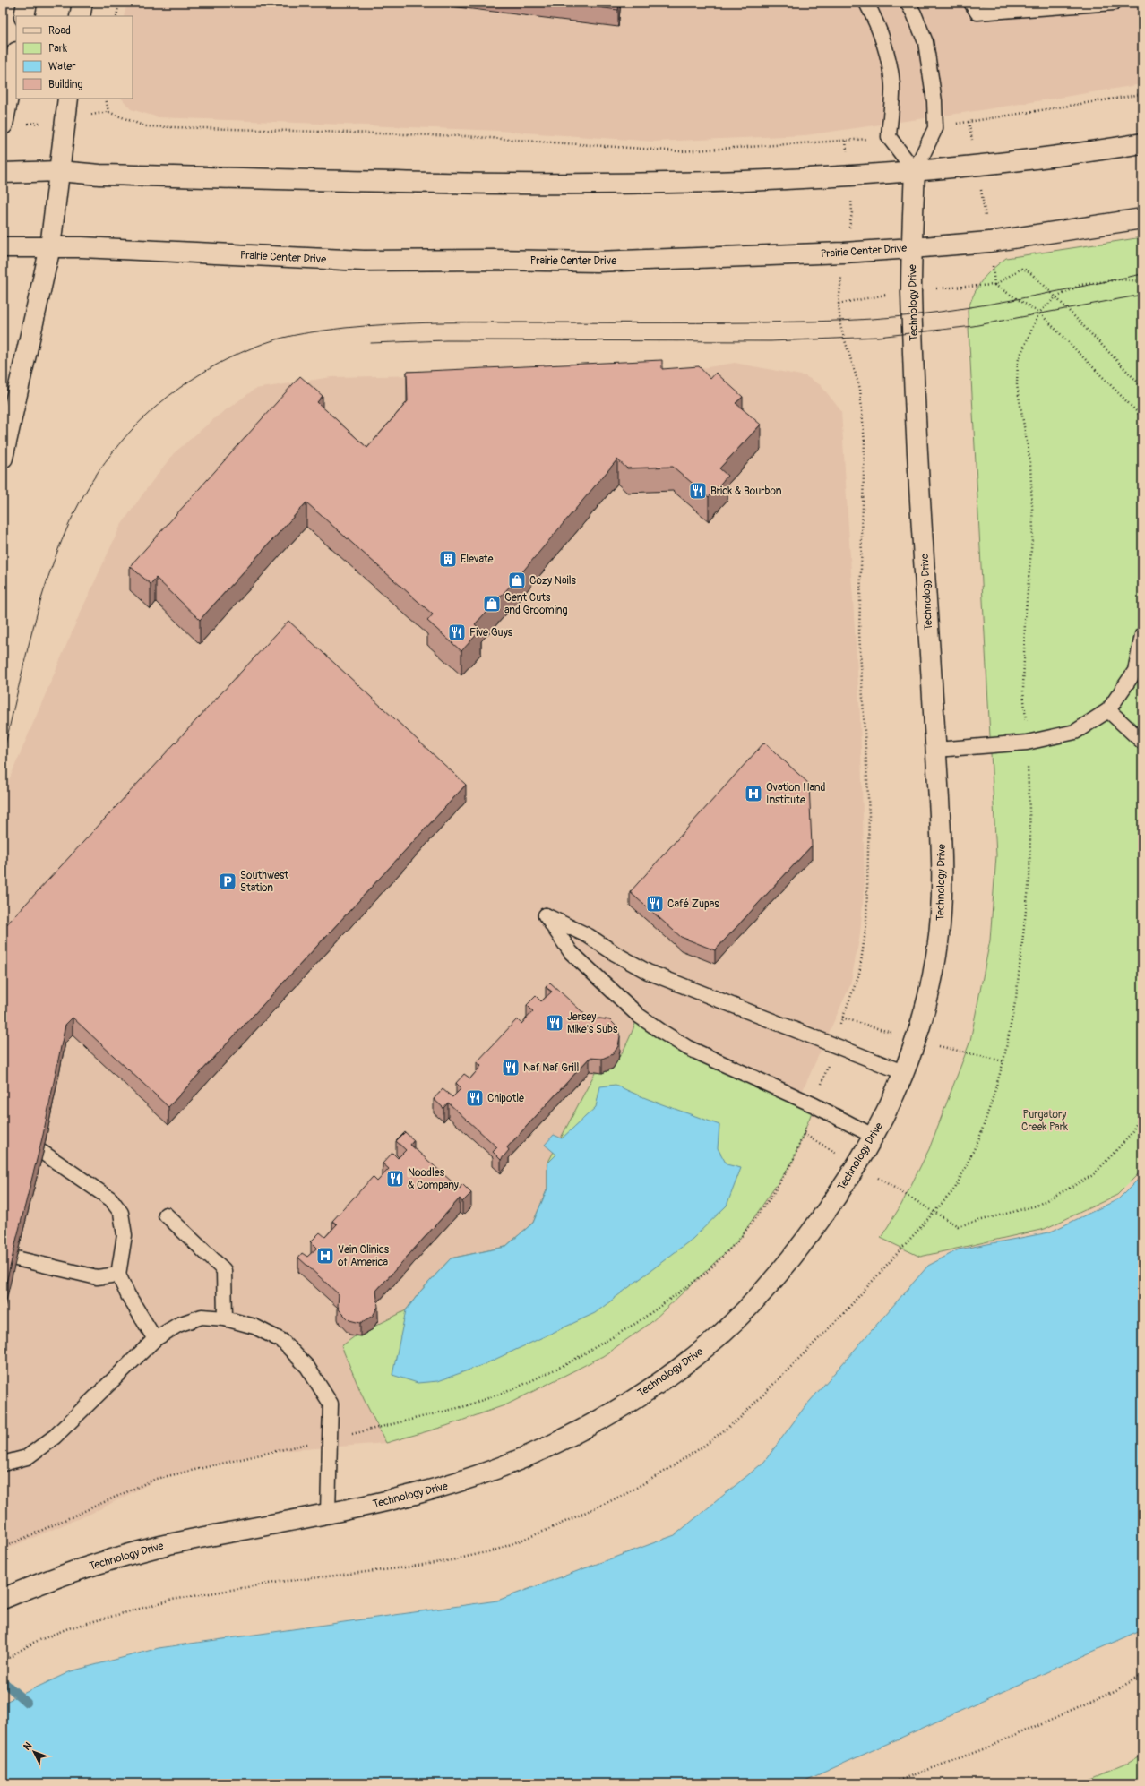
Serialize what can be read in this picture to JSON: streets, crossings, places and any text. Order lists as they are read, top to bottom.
{
  "streets": {
    "main road": ["Prairie Center Drive", "Technology Drive"]
  },
  "crossings": [
    ["Prairie Center Drive", "Technology Drive"]
  ],
  "parks": ["Purgatory Creek Park"],
  "places": {
    "restaurant": [
      "Brick & Bourbon",
      "Five Guys",
      "Café Zupas",
      "Jersey Mike's Subs",
      "Naf Naf Grill",
      "Chipotle",
      "Noodles & Company"
    ],
    "building": ["Elevate"],
    "shop": ["Cozy Nails", "Gent Cuts and Grooming"],
    "hospital": ["Ovation Hand Institute", "Vein Clinics of America"],
    "parking": ["Southwest Station"]
  },
  "legend": [
    "Road",
    "Park",
    "Water",
    "Building"
  ],
  "north": "top left"
}
